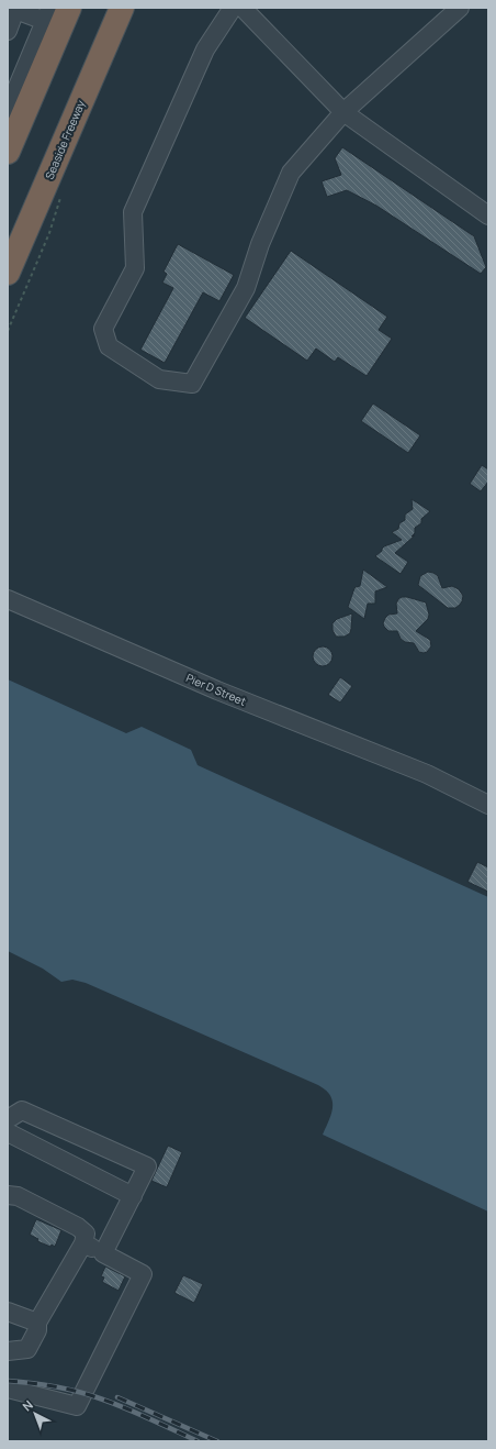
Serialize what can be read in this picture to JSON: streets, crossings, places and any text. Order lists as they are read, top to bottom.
{
  "streets": {
    "highway": ["Seaside Freeway"],
    "street": ["Pier D Street"]
  },
  "north": "top left"
}
